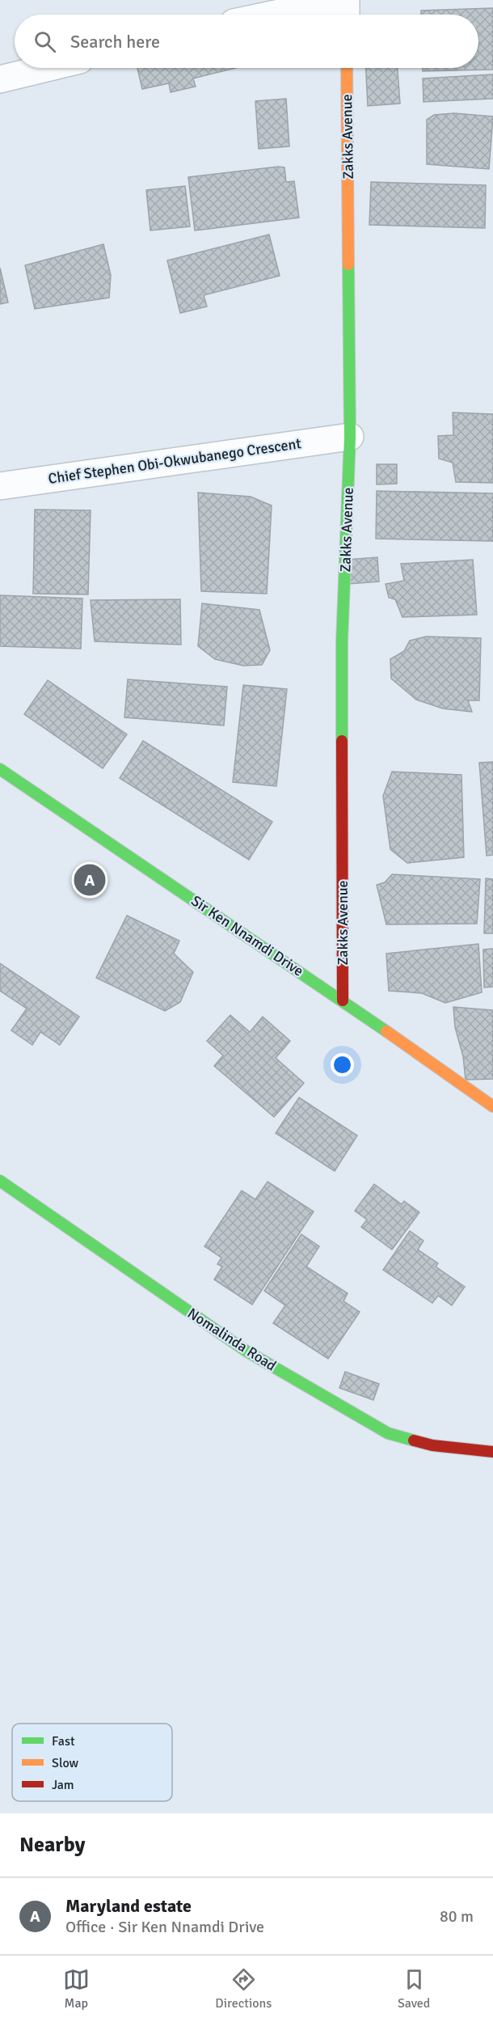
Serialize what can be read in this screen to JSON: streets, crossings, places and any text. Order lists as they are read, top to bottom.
{
  "streets": {
    "street": [
      "Zakks Avenue",
      "Chief Stephen Obi-Okwubanego Crescent",
      "Sir Ken Nnamdi Drive",
      "Nomalinda Road"
    ]
  },
  "crossings": [
    ["Zakks Avenue", "Chief Stephen Obi-Okwubanego Crescent"],
    ["Zakks Avenue", "Sir Ken Nnamdi Drive"]
  ],
  "legend": ["Fast", "Slow", "Jam"],
  "page": {
    "search": "Search here",
    "pins": "A",
    "heading": "Nearby",
    "list": [
      {
        "mark": "A",
        "name": "Maryland estate",
        "note": "Office · Sir Ken Nnamdi Drive",
        "value": "80 m"
      }
    ],
    "nav": ["Map", "Directions", "Saved"]
  }
}
